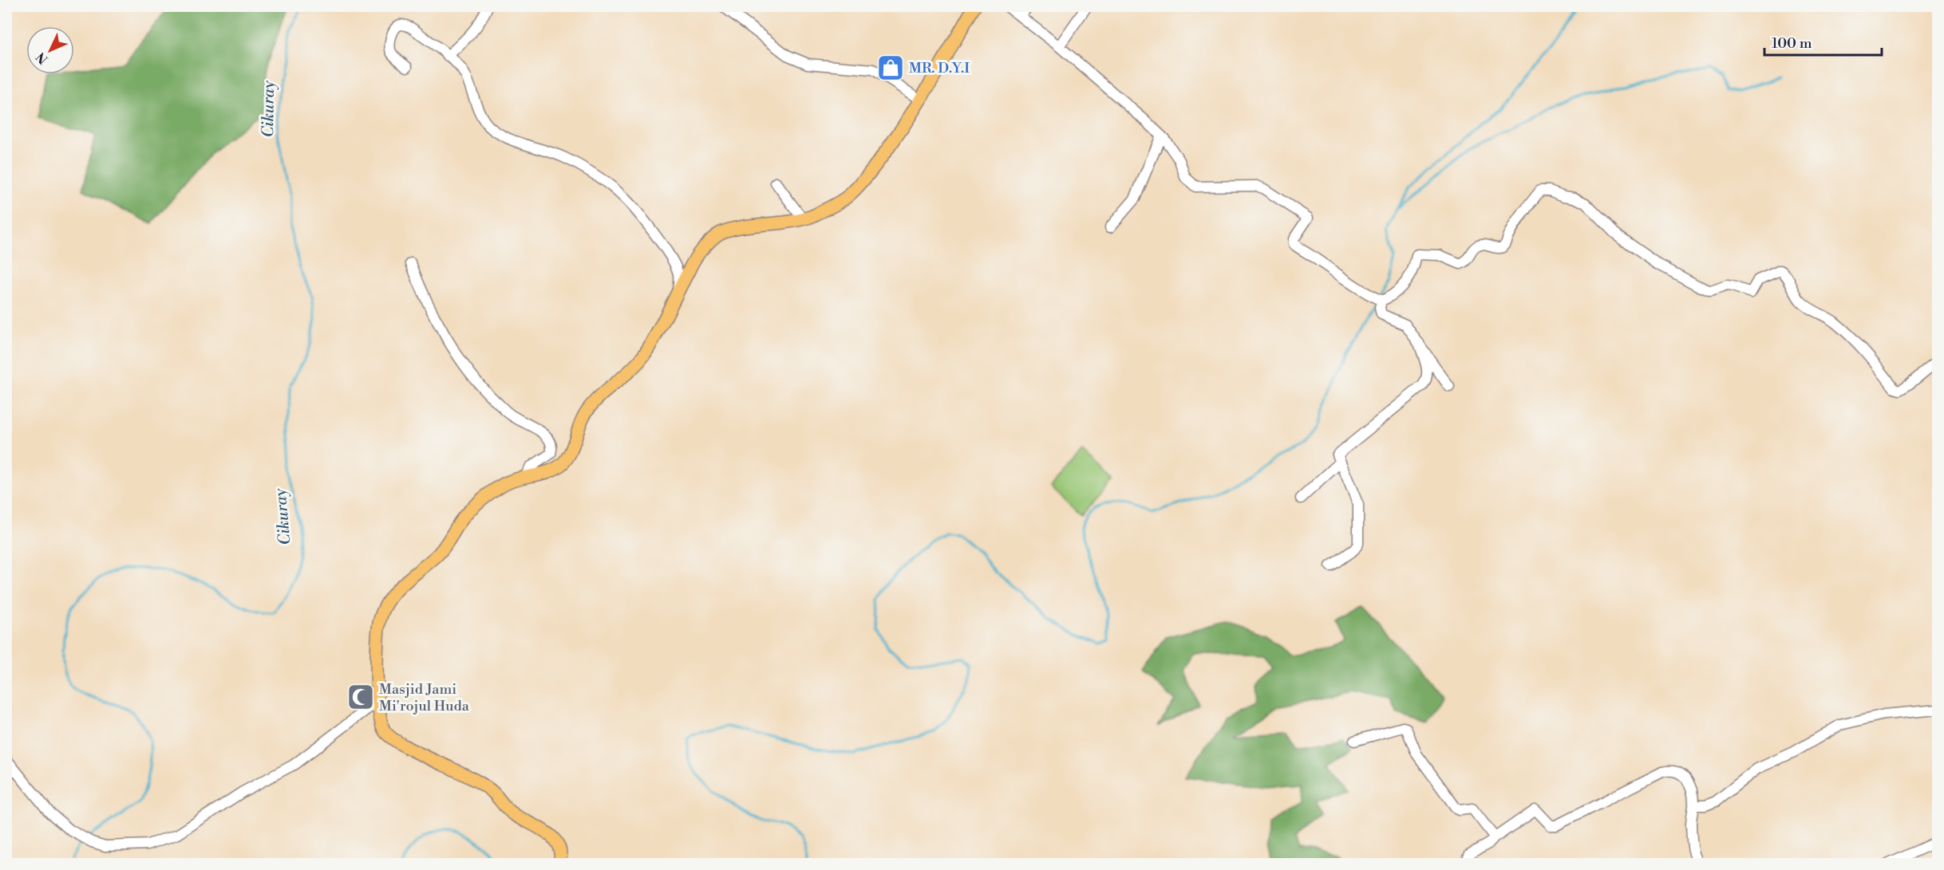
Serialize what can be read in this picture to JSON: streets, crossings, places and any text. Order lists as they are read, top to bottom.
{
  "water": ["Cikuray"],
  "places": {
    "shop": ["MR. D.Y.I"],
    "mosque": ["Masjid Jami Mi'rojul Huda"]
  },
  "scale_bar": "100 m",
  "north": "bottom left"
}
